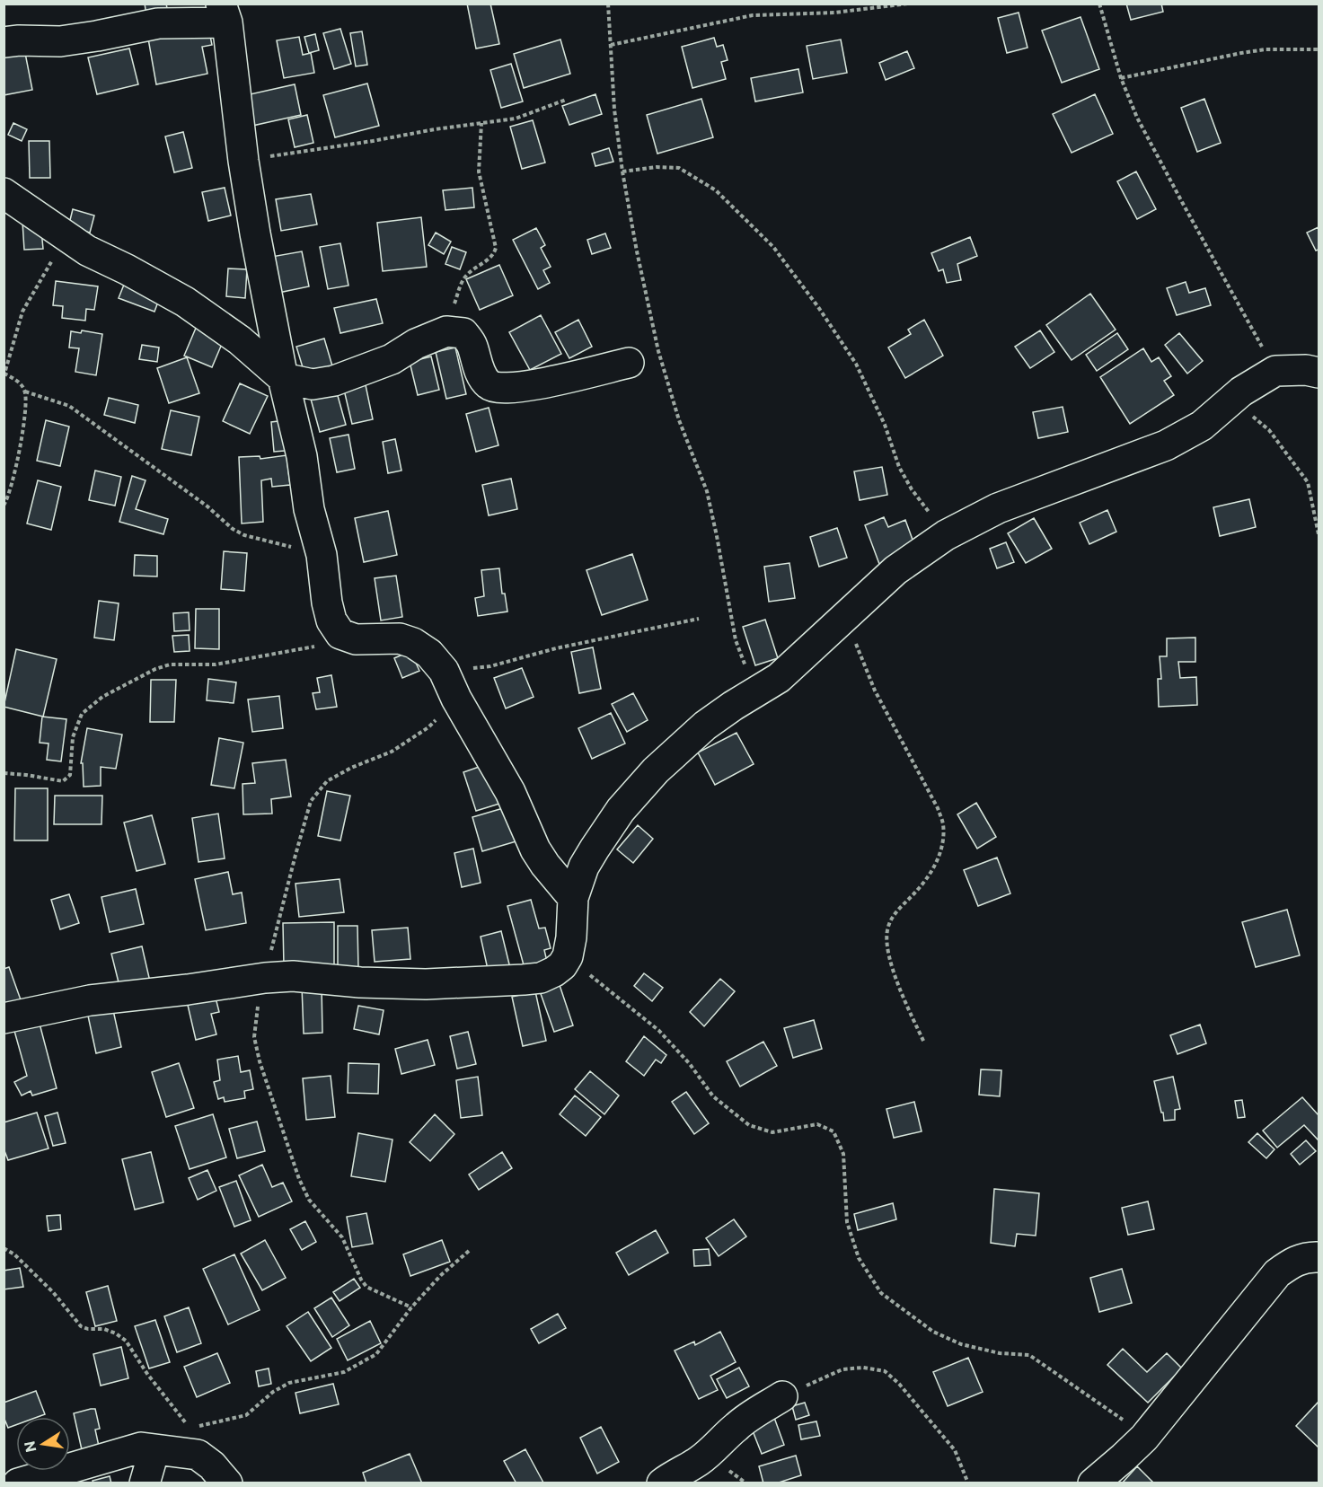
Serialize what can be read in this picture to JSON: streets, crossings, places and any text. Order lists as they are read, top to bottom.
{
  "north": "left"
}
